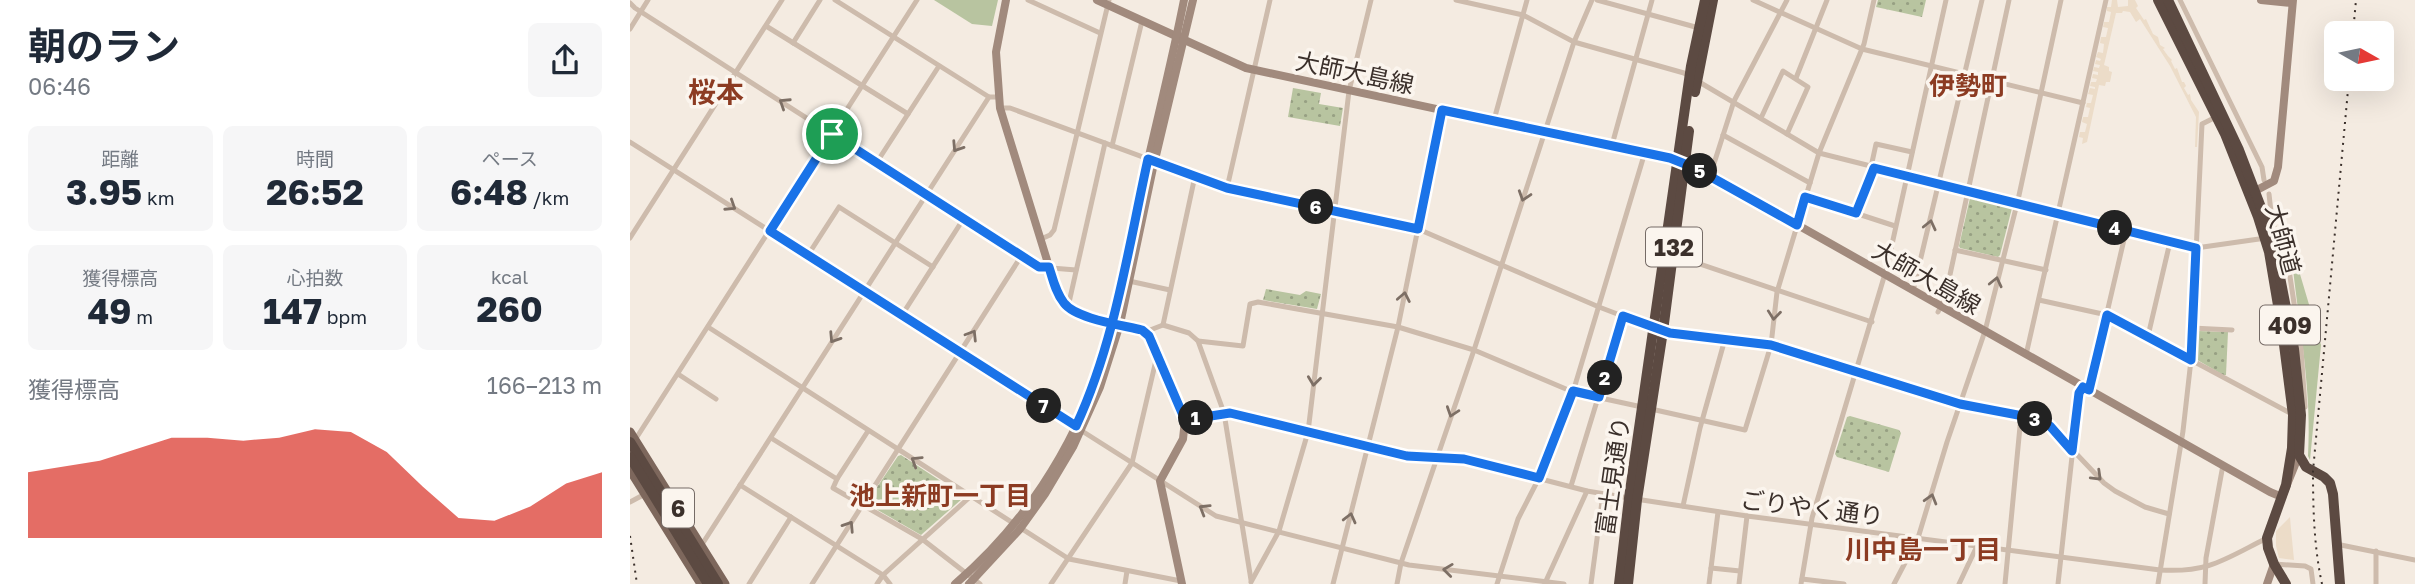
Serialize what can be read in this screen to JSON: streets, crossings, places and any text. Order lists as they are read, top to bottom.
{
  "streets": {
    "highway": [
      "大師道",
      "132",
      "409",
      "富士見通り"
    ],
    "main road": ["6"],
    "street": ["大師大島線", "ごりやく通り"]
  },
  "crossings": [
    ["大師大島線", "大師道"],
    ["大師大島線", "富士見通り"],
    ["大師道", "409"],
    ["大師道", "ごりやく通り"],
    ["富士見通り", "ごりやく通り"]
  ],
  "districts": [
    "伊勢町",
    "桜本",
    "池上新町一丁目",
    "川中島一丁目"
  ],
  "north": "right",
  "page": {
    "heading": ["朝のラン", "06:46"],
    "stats": [
      ["距離", "3.95 km"],
      ["時間", "26:52"],
      ["ペース", "6:48 /km"],
      ["獲得標高", "49 m"],
      ["心拍数", "147 bpm"],
      ["kcal", "260"]
    ],
    "pins": [
      "5",
      "6",
      "4",
      "2",
      "7",
      "1",
      "3"
    ],
    "chart": ["獲得標高", "166–213 m"]
  }
}
